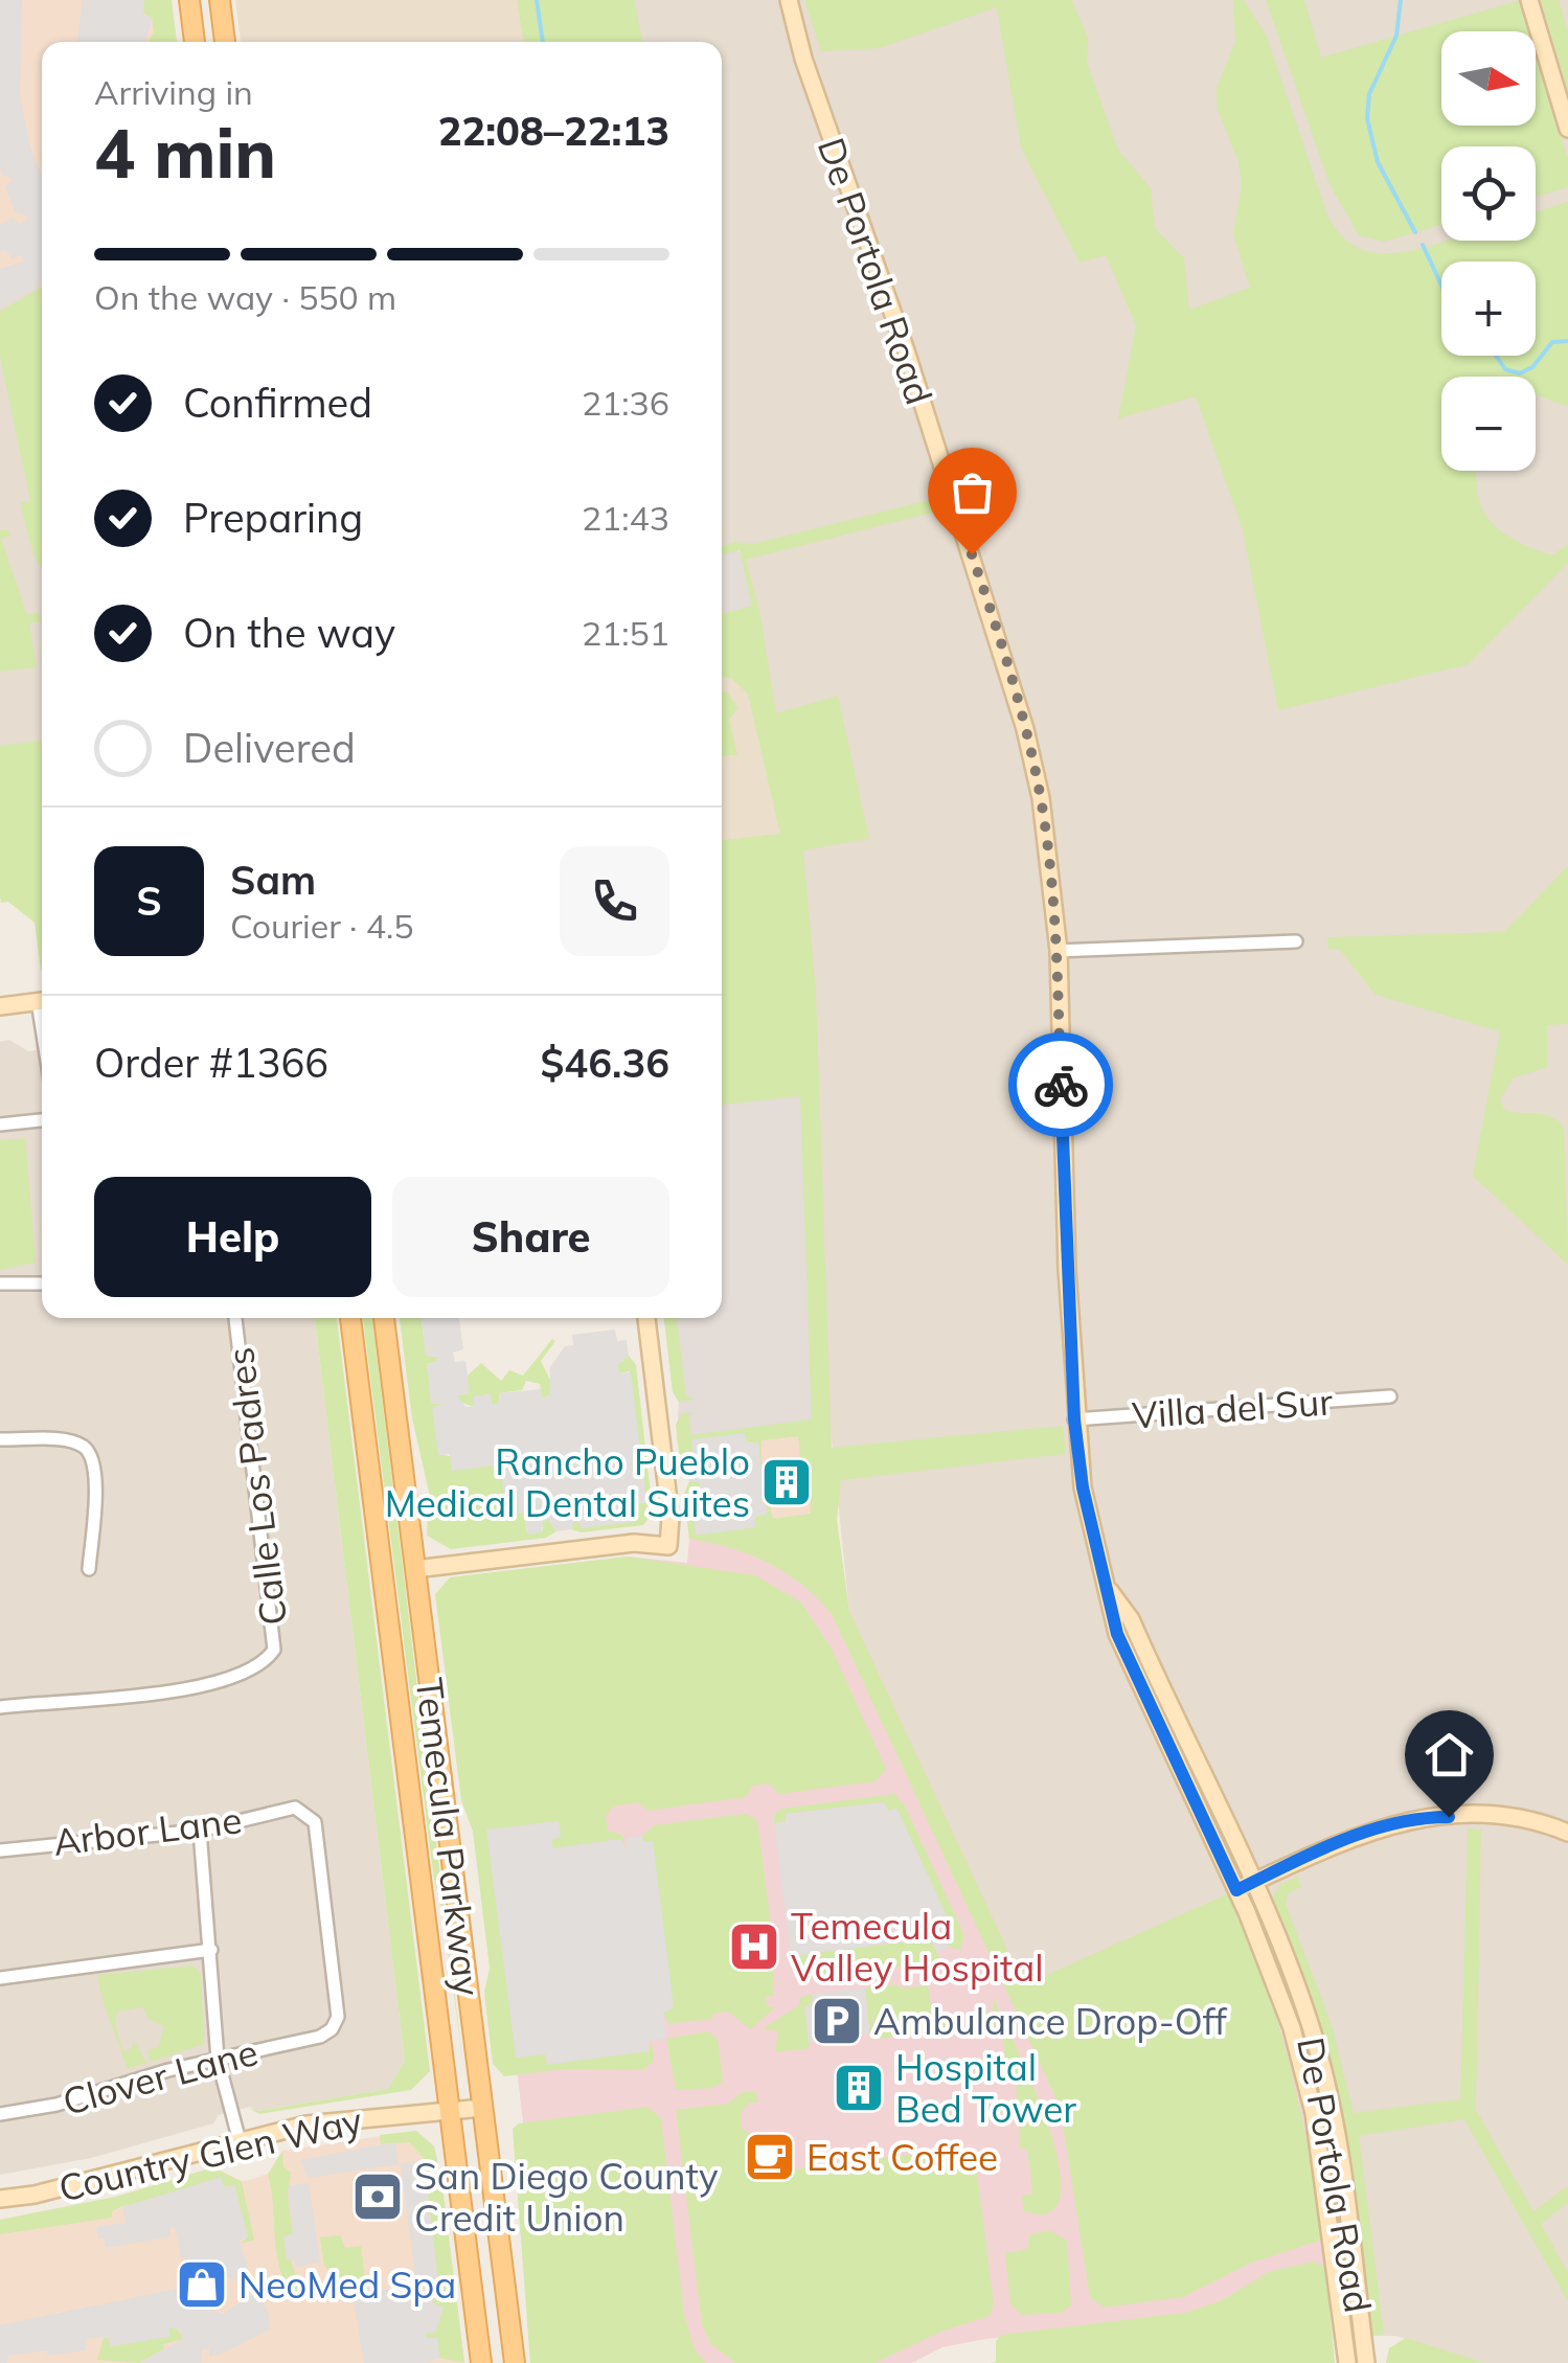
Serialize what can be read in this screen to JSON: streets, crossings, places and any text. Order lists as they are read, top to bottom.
{
  "streets": {
    "main road": ["De Portola Road", "Temecula Parkway", "Country Glen Way"],
    "street": [
      "Villa del Sur",
      "Calle Los Padres",
      "Arbor Lane",
      "Clover Lane"
    ]
  },
  "crossings": [
    ["De Portola Road", "Villa del Sur"],
    ["Arbor Lane", "Clover Lane"],
    ["Temecula Parkway", "Country Glen Way"]
  ],
  "places": {
    "building": ["Rancho Pueblo Medical Dental Suites", "Hospital Bed Tower"],
    "hospital": ["Temecula Valley Hospital"],
    "parking": ["Ambulance Drop-Off"],
    "cafe": ["East Coffee"],
    "bank": ["San Diego County Credit Union"],
    "shop": ["NeoMed Spa"]
  },
  "north": "right",
  "page": {
    "map_buttons": ["+", "−"],
    "heading": ["4 min", "Arriving in", "22:08–22:13"],
    "panel": [
      "Sam",
      "Courier · 4.5",
      "Order #1366",
      "$46.36"
    ],
    "bar": "On the way · 550 m",
    "list": [
      ["Confirmed", "21:36"],
      ["Preparing", "21:43"],
      ["On the way", "21:51"],
      "Delivered"
    ],
    "round": "S",
    "buttons": ["Help", "Share"]
  }
}
